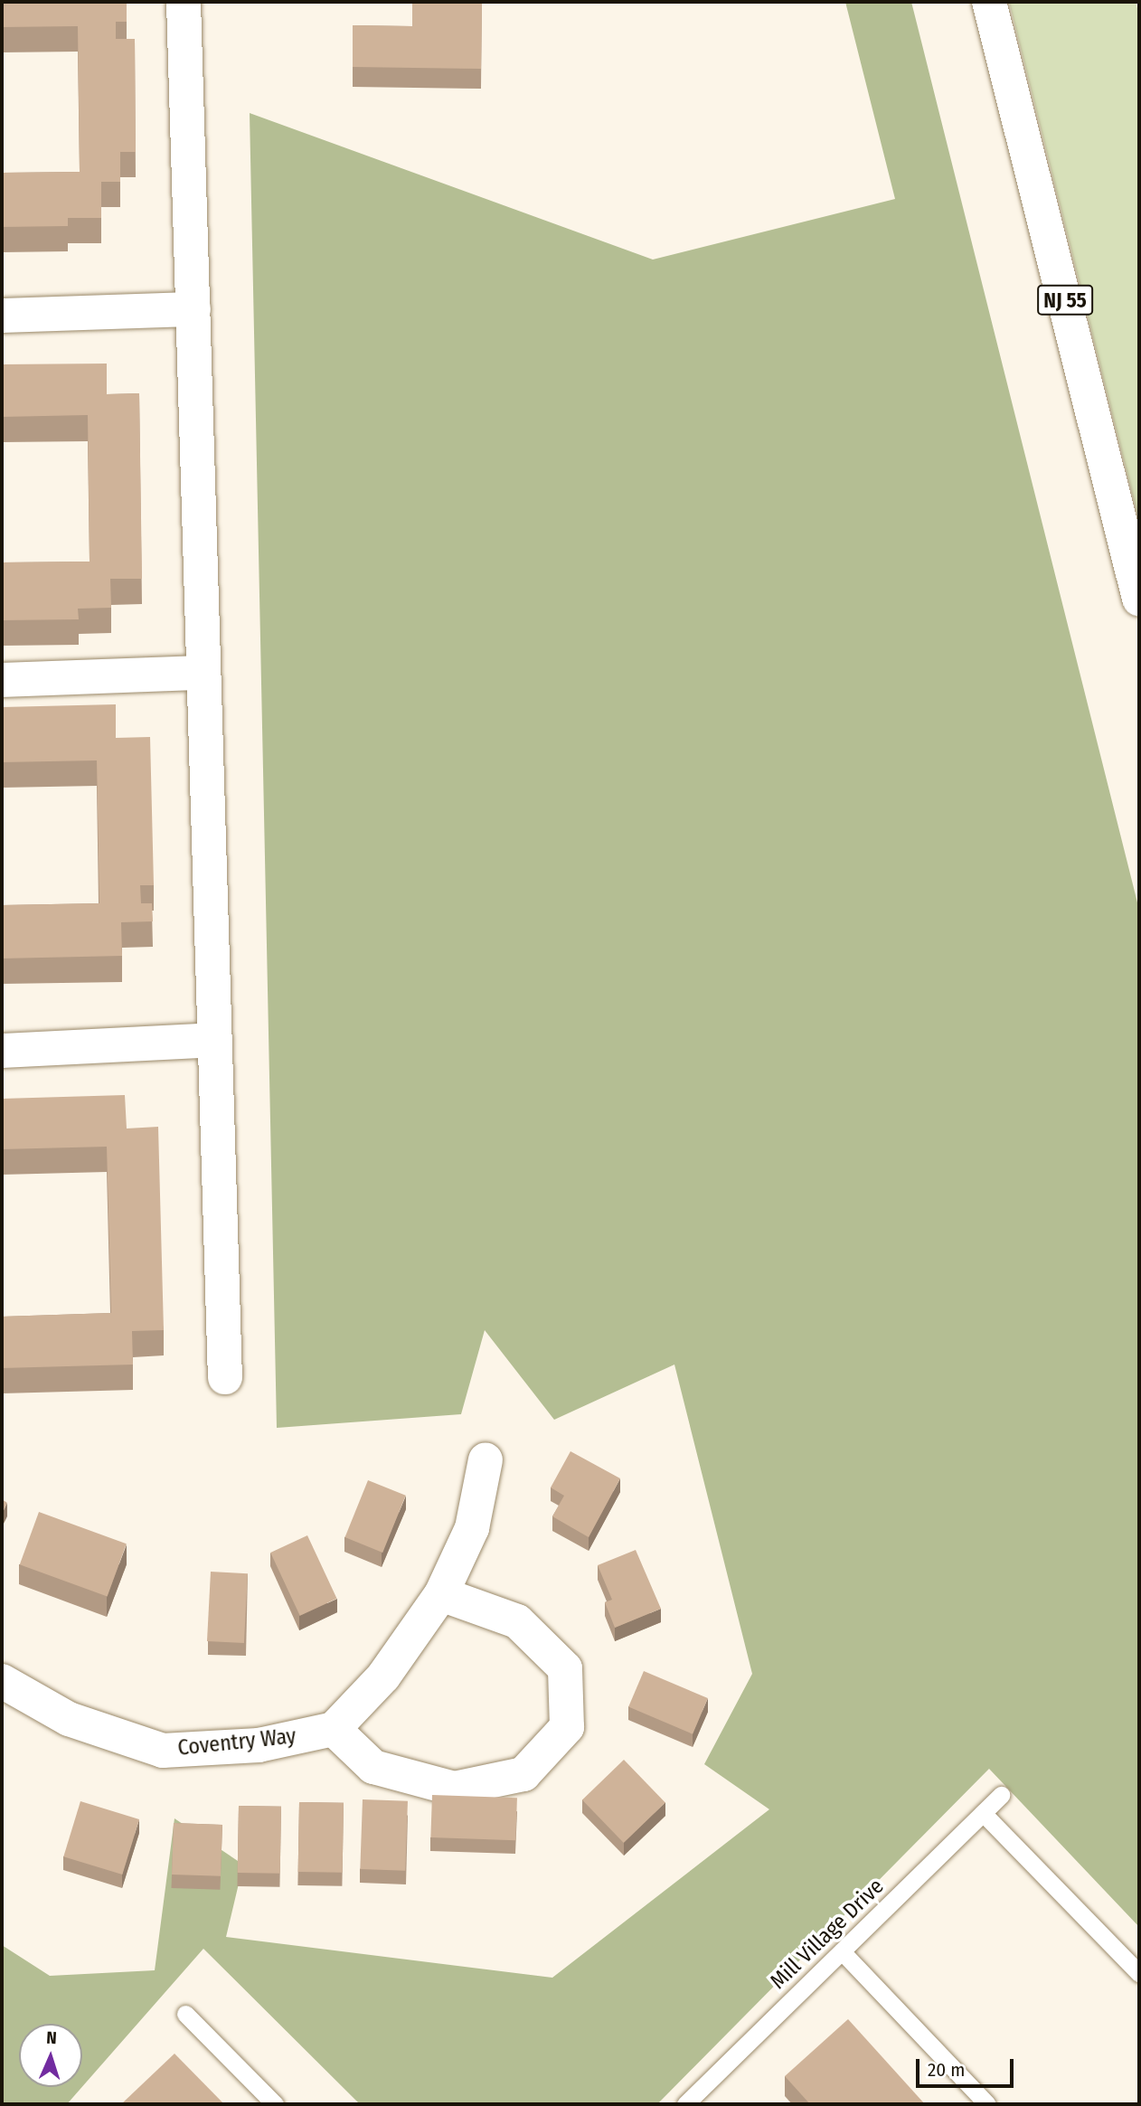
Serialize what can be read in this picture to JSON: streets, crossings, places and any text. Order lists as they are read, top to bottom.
{
  "streets": {
    "main road": ["NJ 55", "Coventry Way"],
    "lane": ["Mill Village Drive"]
  },
  "scale_bar": "20 m",
  "north": "top"
}
